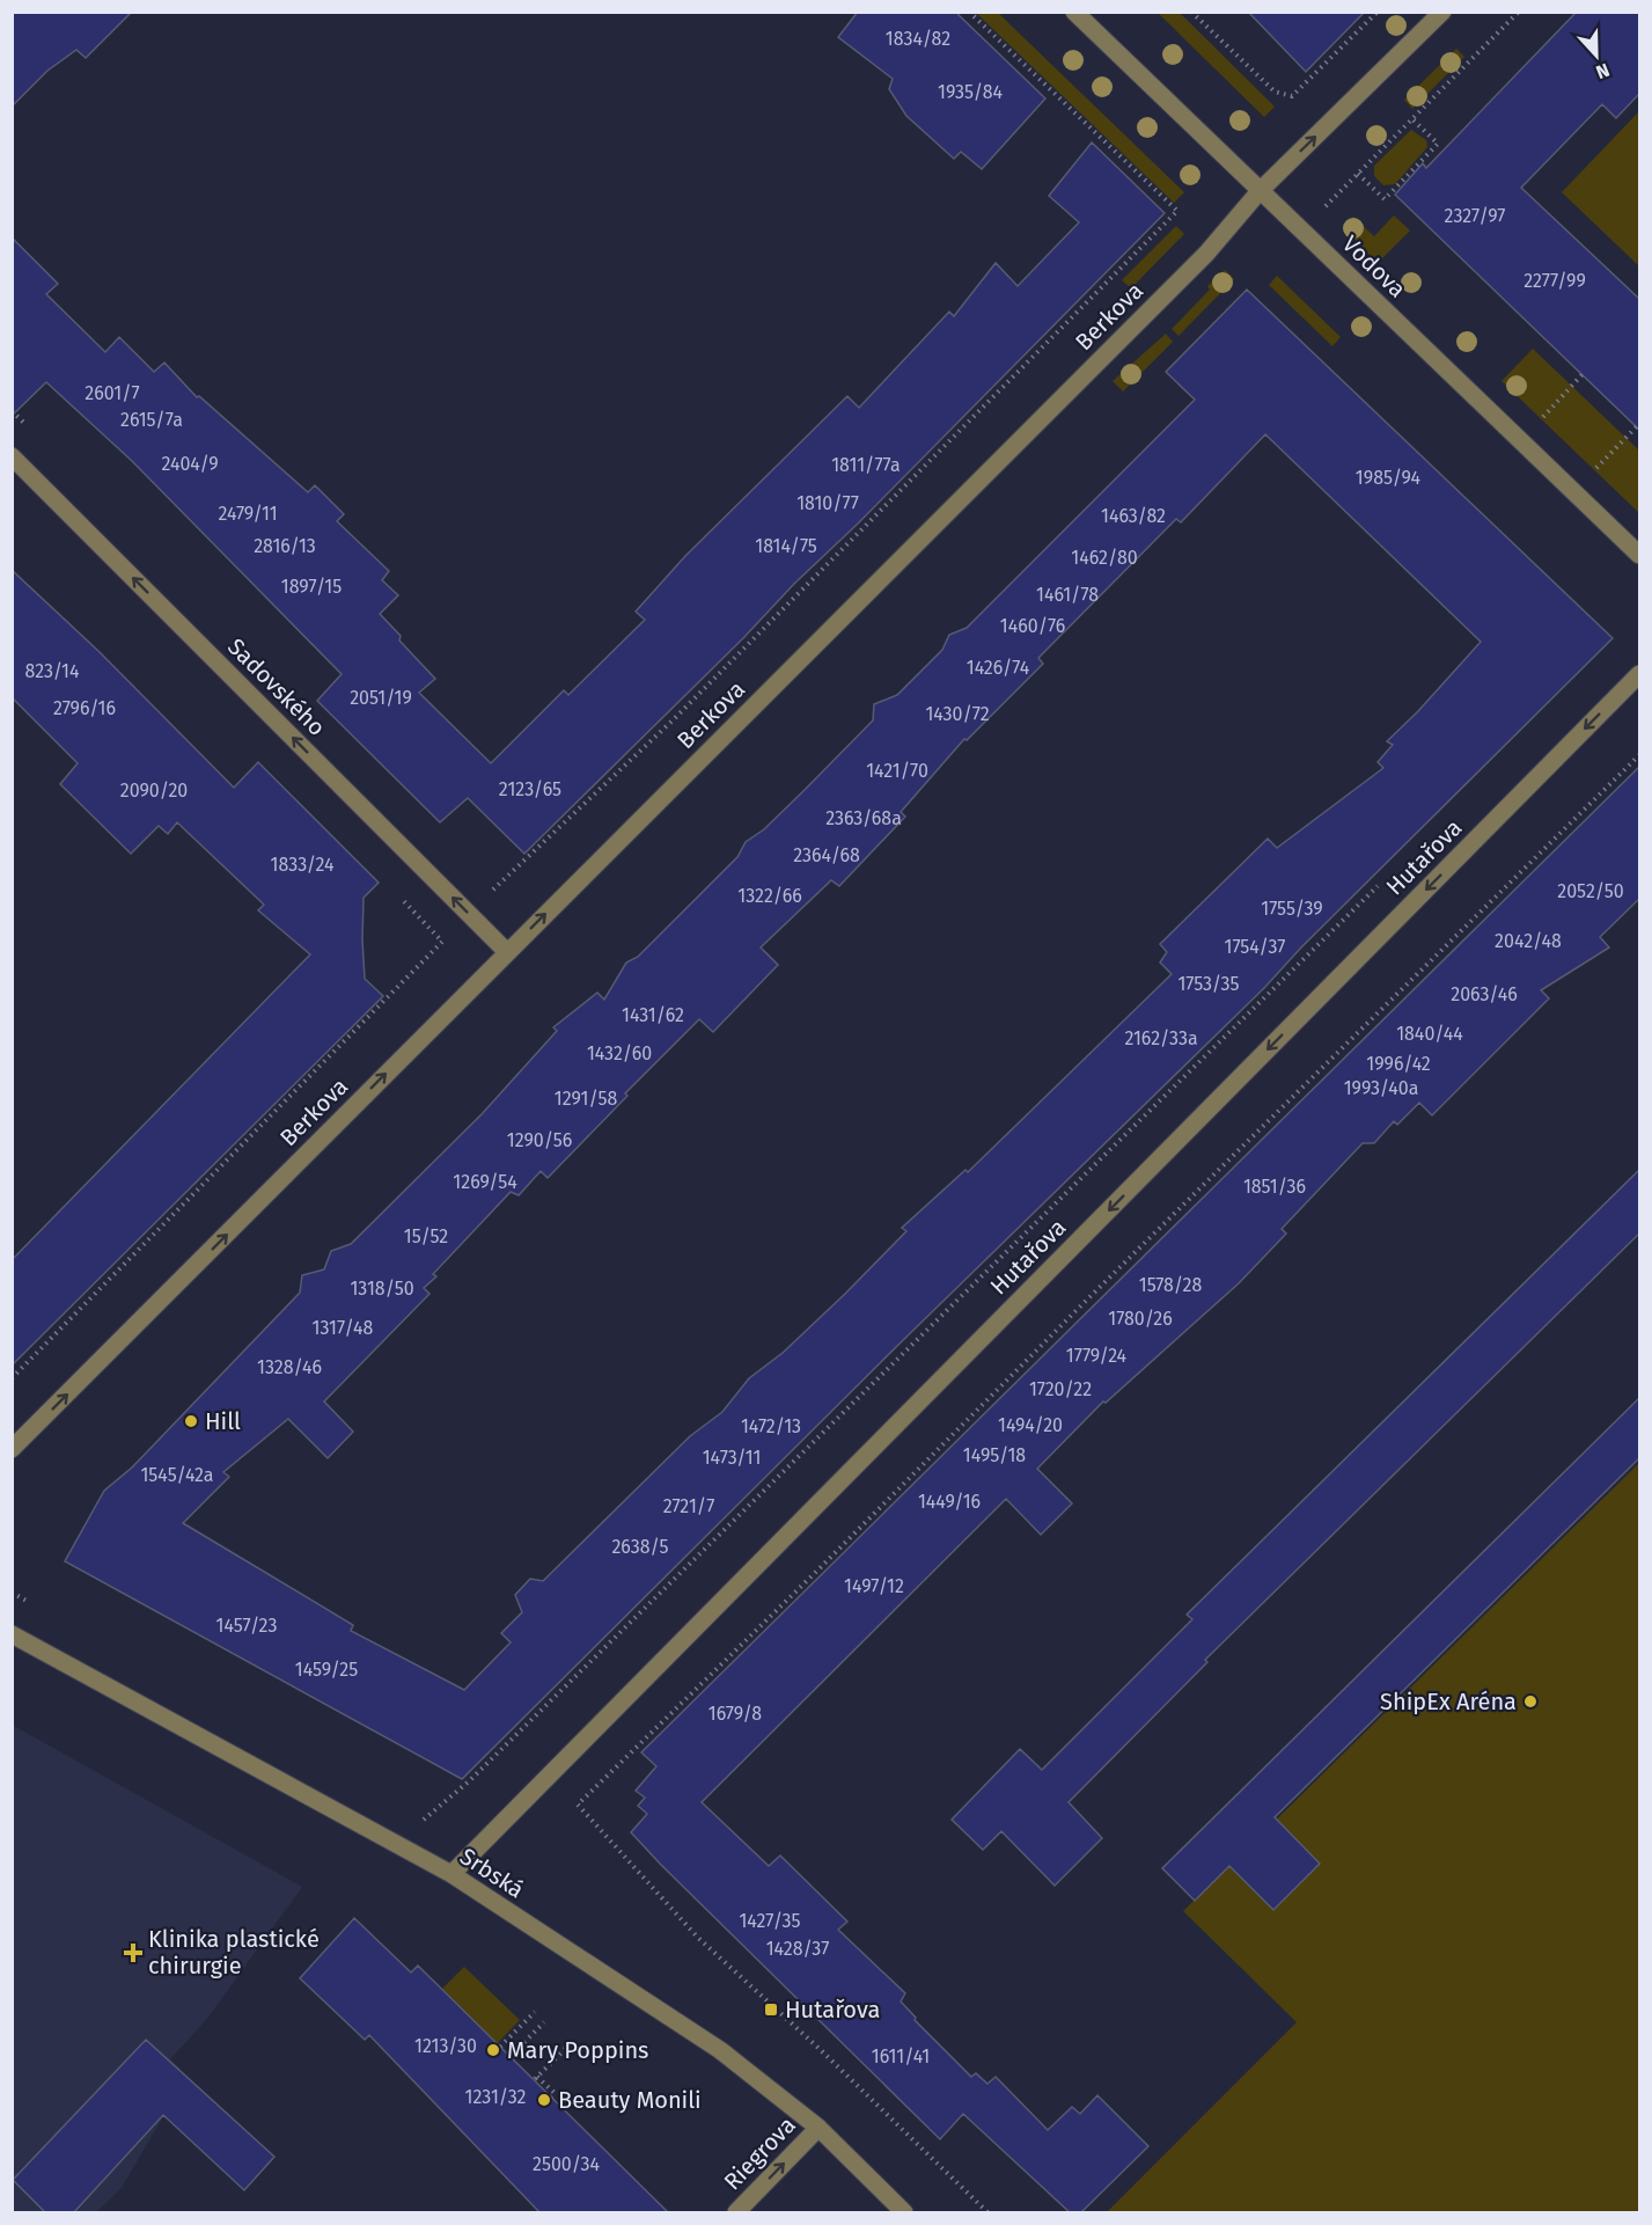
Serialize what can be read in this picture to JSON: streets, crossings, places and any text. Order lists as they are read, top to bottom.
{
  "streets": {
    "street": [
      "Vodova",
      "Berkova",
      "Sadovského",
      "Hutařova",
      "Srbská",
      "Riegrova"
    ]
  },
  "crossings": [
    ["Vodova", "Berkova"],
    ["Berkova", "Sadovského"],
    ["Hutařova", "Srbská"],
    ["Srbská", "Riegrova"]
  ],
  "one_way": [
    "Berkova",
    "Sadovského",
    "Hutařova",
    "Riegrova"
  ],
  "places": {
    "other": [
      "Hill",
      "ShipEx Aréna",
      "Mary Poppins",
      "Beauty Monili"
    ],
    "health": ["Klinika plastické chirurgie"],
    "transit": ["Hutařova"]
  },
  "house_numbers": [
    "1834/82",
    "1935/84",
    "2327/97",
    "2277/99",
    "2601/7",
    "2615/7a",
    "2404/9",
    "1811/77a",
    "1985/94",
    "1810/77",
    "2479/11",
    "1463/82",
    "2816/13",
    "1814/75",
    "1462/80",
    "1897/15",
    "1461/78",
    "1460/76",
    "1426/74",
    "823/14",
    "2051/19",
    "2796/16",
    "1430/72",
    "1421/70",
    "2123/65",
    "2090/20",
    "2363/68a",
    "2364/68",
    "1833/24",
    "2052/50",
    "1322/66",
    "1755/39",
    "2042/48",
    "1754/37",
    "1753/35",
    "2063/46",
    "1431/62",
    "1840/44",
    "2162/33a",
    "1432/60",
    "1996/42",
    "1993/40a",
    "1291/58",
    "1290/56",
    "1269/54",
    "1851/36",
    "15/52",
    "1578/28",
    "1318/50",
    "1780/26",
    "1317/48",
    "1779/24",
    "1328/46",
    "1720/22",
    "1494/20",
    "1472/13",
    "1495/18",
    "1473/11",
    "1545/42a",
    "1449/16",
    "2721/7",
    "2638/5",
    "1497/12",
    "1457/23",
    "1459/25",
    "1679/8",
    "1427/35",
    "1428/37",
    "1213/30",
    "1611/41",
    "1231/32",
    "2500/34"
  ],
  "north": "bottom"
}
